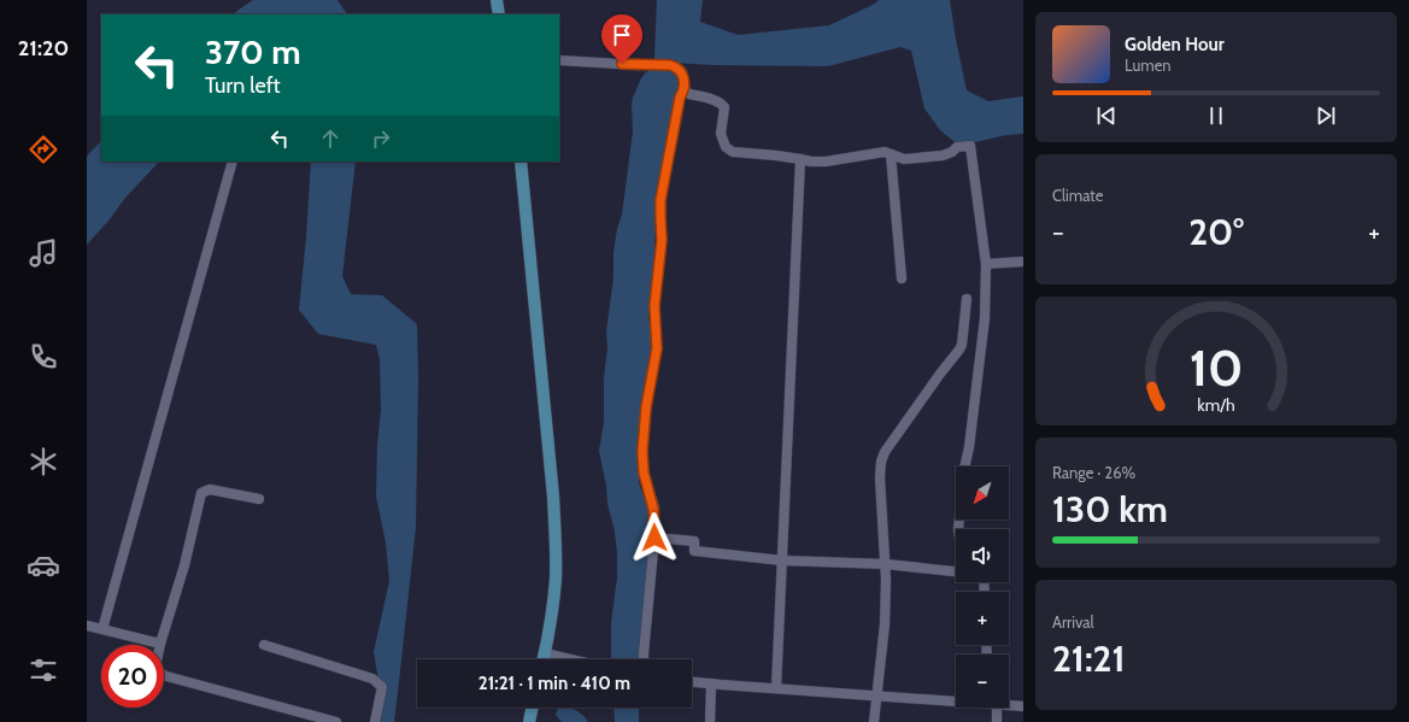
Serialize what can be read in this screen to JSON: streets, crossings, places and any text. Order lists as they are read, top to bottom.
{
  "north": "bottom left",
  "page": {
    "tabs": "21:20",
    "turn": ["370 m", "Turn left"],
    "song": ["Golden Hour", "Lumen"],
    "tile": [
      "Climate",
      ["Range · 26%", "130 km"],
      ["Arrival", "21:21"]
    ],
    "heat": ["−", "20°", "+"],
    "map_buttons": ["+", "−"],
    "limit": "20",
    "trip": "21:21 · 1 min · 410 m",
    "gauge": ["10", "km/h"]
  }
}
